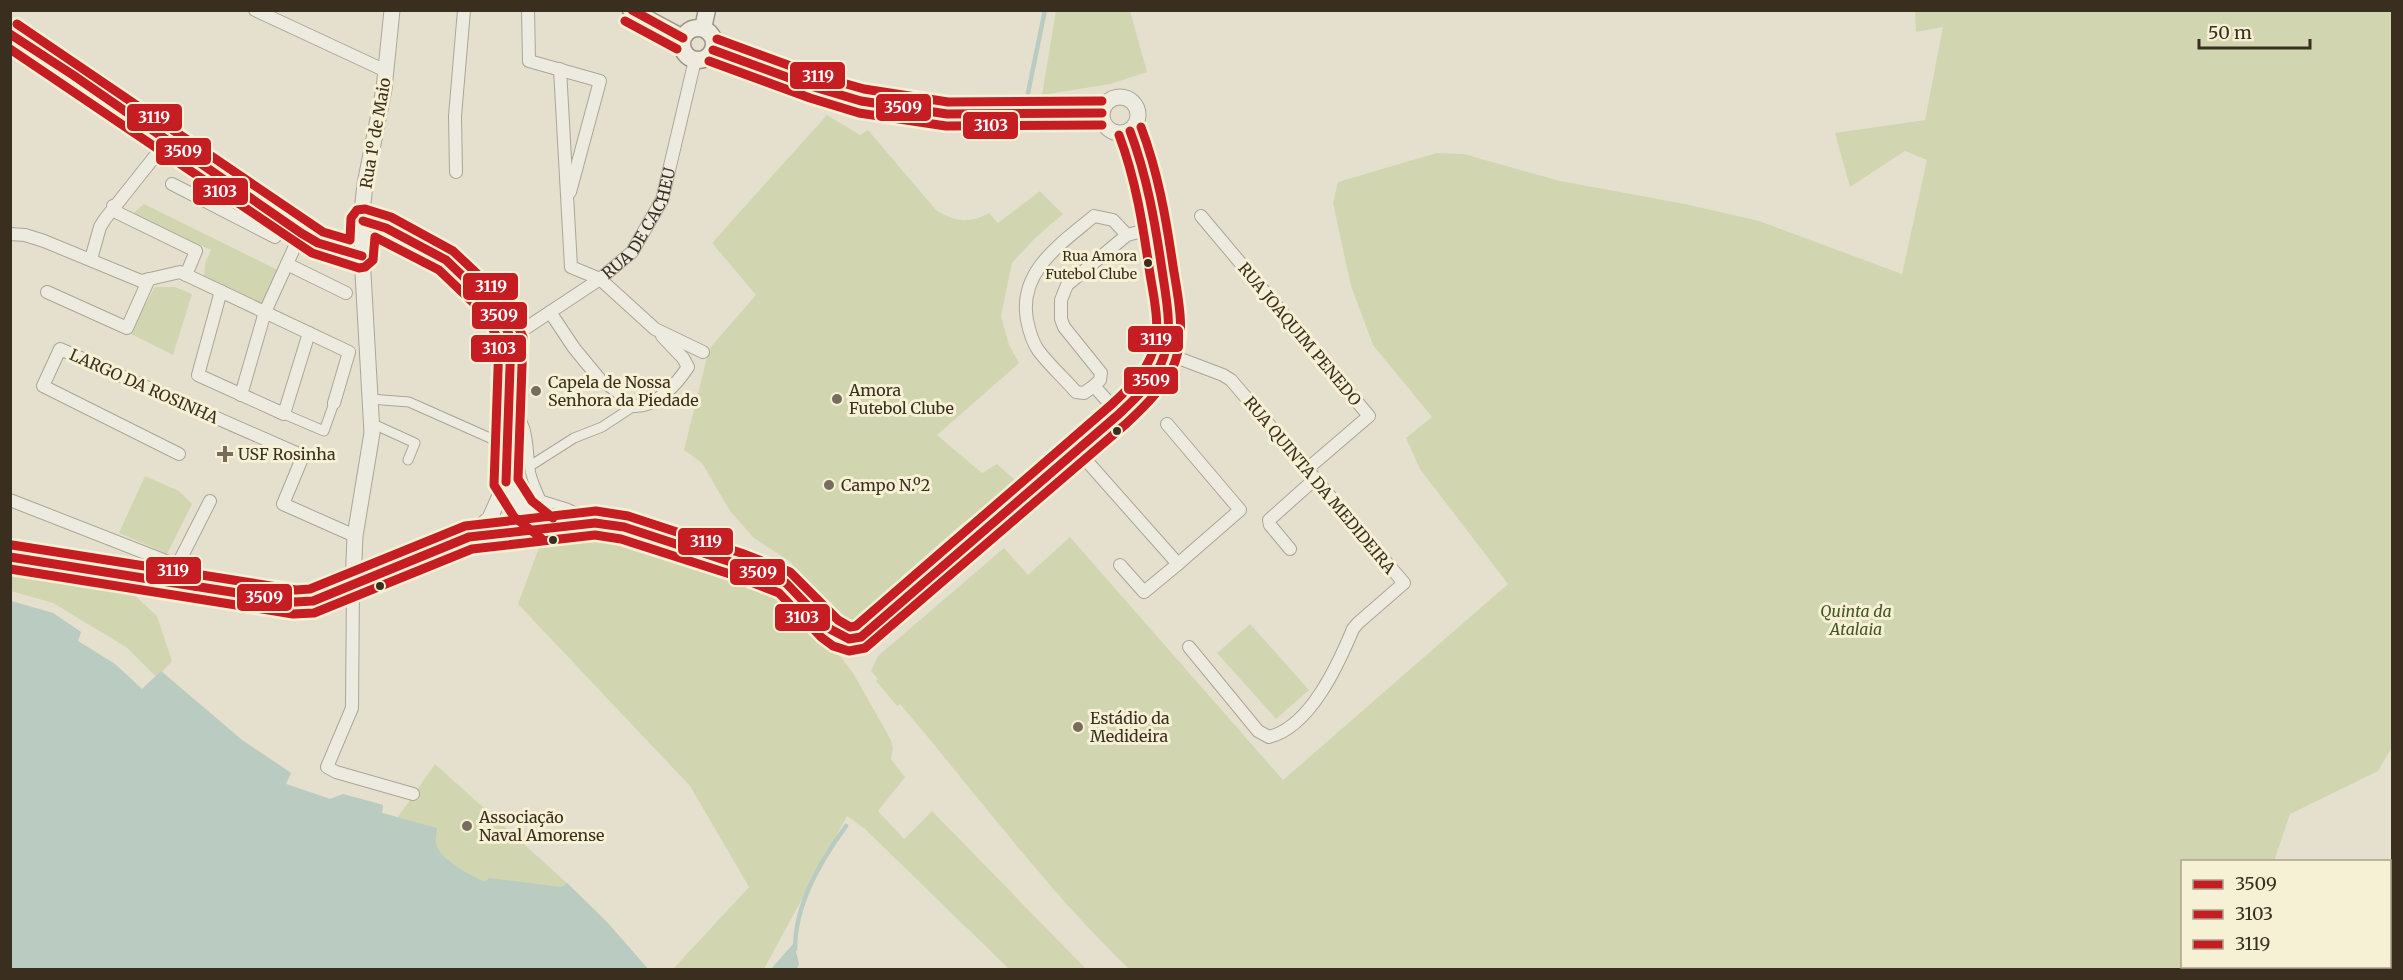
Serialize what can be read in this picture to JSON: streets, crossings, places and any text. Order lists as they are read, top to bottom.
{
  "streets": {
    "street": [
      "Rua 1º de Maio",
      "RUA DE CACHEU",
      "RUA JOAQUIM PENEDO",
      "LARGO DA ROSINHA",
      "RUA QUINTA DA MEDIDEIRA"
    ]
  },
  "crossings": [
    ["Rua 1º de Maio", "LARGO DA ROSINHA"],
    ["RUA JOAQUIM PENEDO", "RUA QUINTA DA MEDIDEIRA"]
  ],
  "parks": ["Quinta da Atalaia"],
  "places": {
    "other": [
      "Rua Amora Futebol Clube",
      "Capela de Nossa Senhora da Piedade",
      "Amora Futebol Clube",
      "Campo N.º2",
      "Estádio da Medideira",
      "Associação Naval Amorense"
    ],
    "health": ["USF Rosinha"]
  },
  "lines": ["transit line 3509", "transit line 3103", "transit line 3119"],
  "legend": ["3509", "3103", "3119"],
  "scale_bar": "50 m"
}
